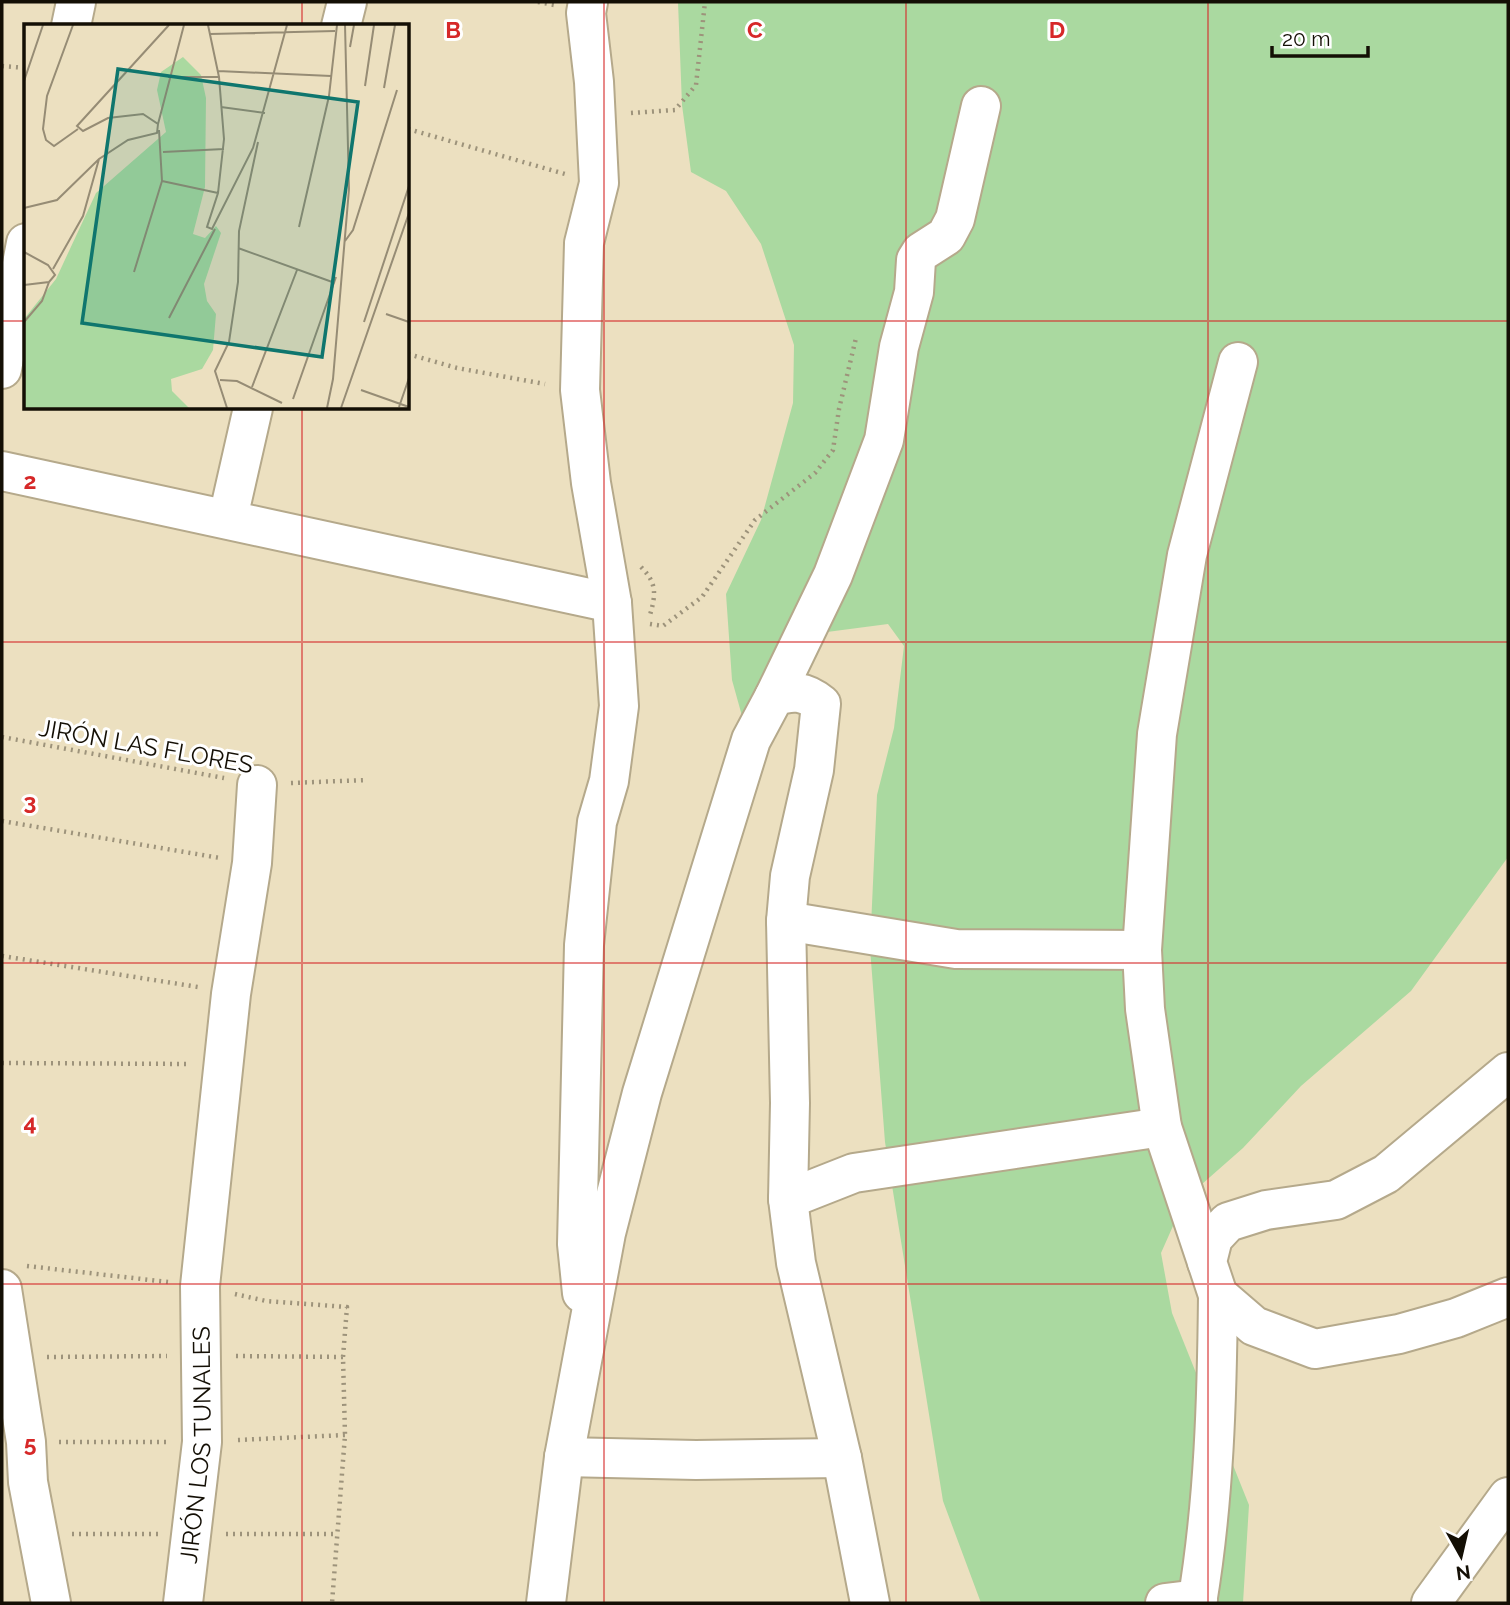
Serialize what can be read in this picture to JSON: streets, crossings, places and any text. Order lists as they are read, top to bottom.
{
  "streets": {
    "street": ["JIRÓN LOS TUNALES"],
    "path": ["JIRÓN LAS FLORES"]
  },
  "crossings": [
    ["JIRÓN LAS FLORES", "JIRÓN LOS TUNALES"]
  ],
  "scale_bar": "20 m",
  "north": "bottom",
  "grid": {
    "columns": ["B", "C", "D"],
    "rows": [
      "2",
      "3",
      "4",
      "5"
    ]
  }
}
